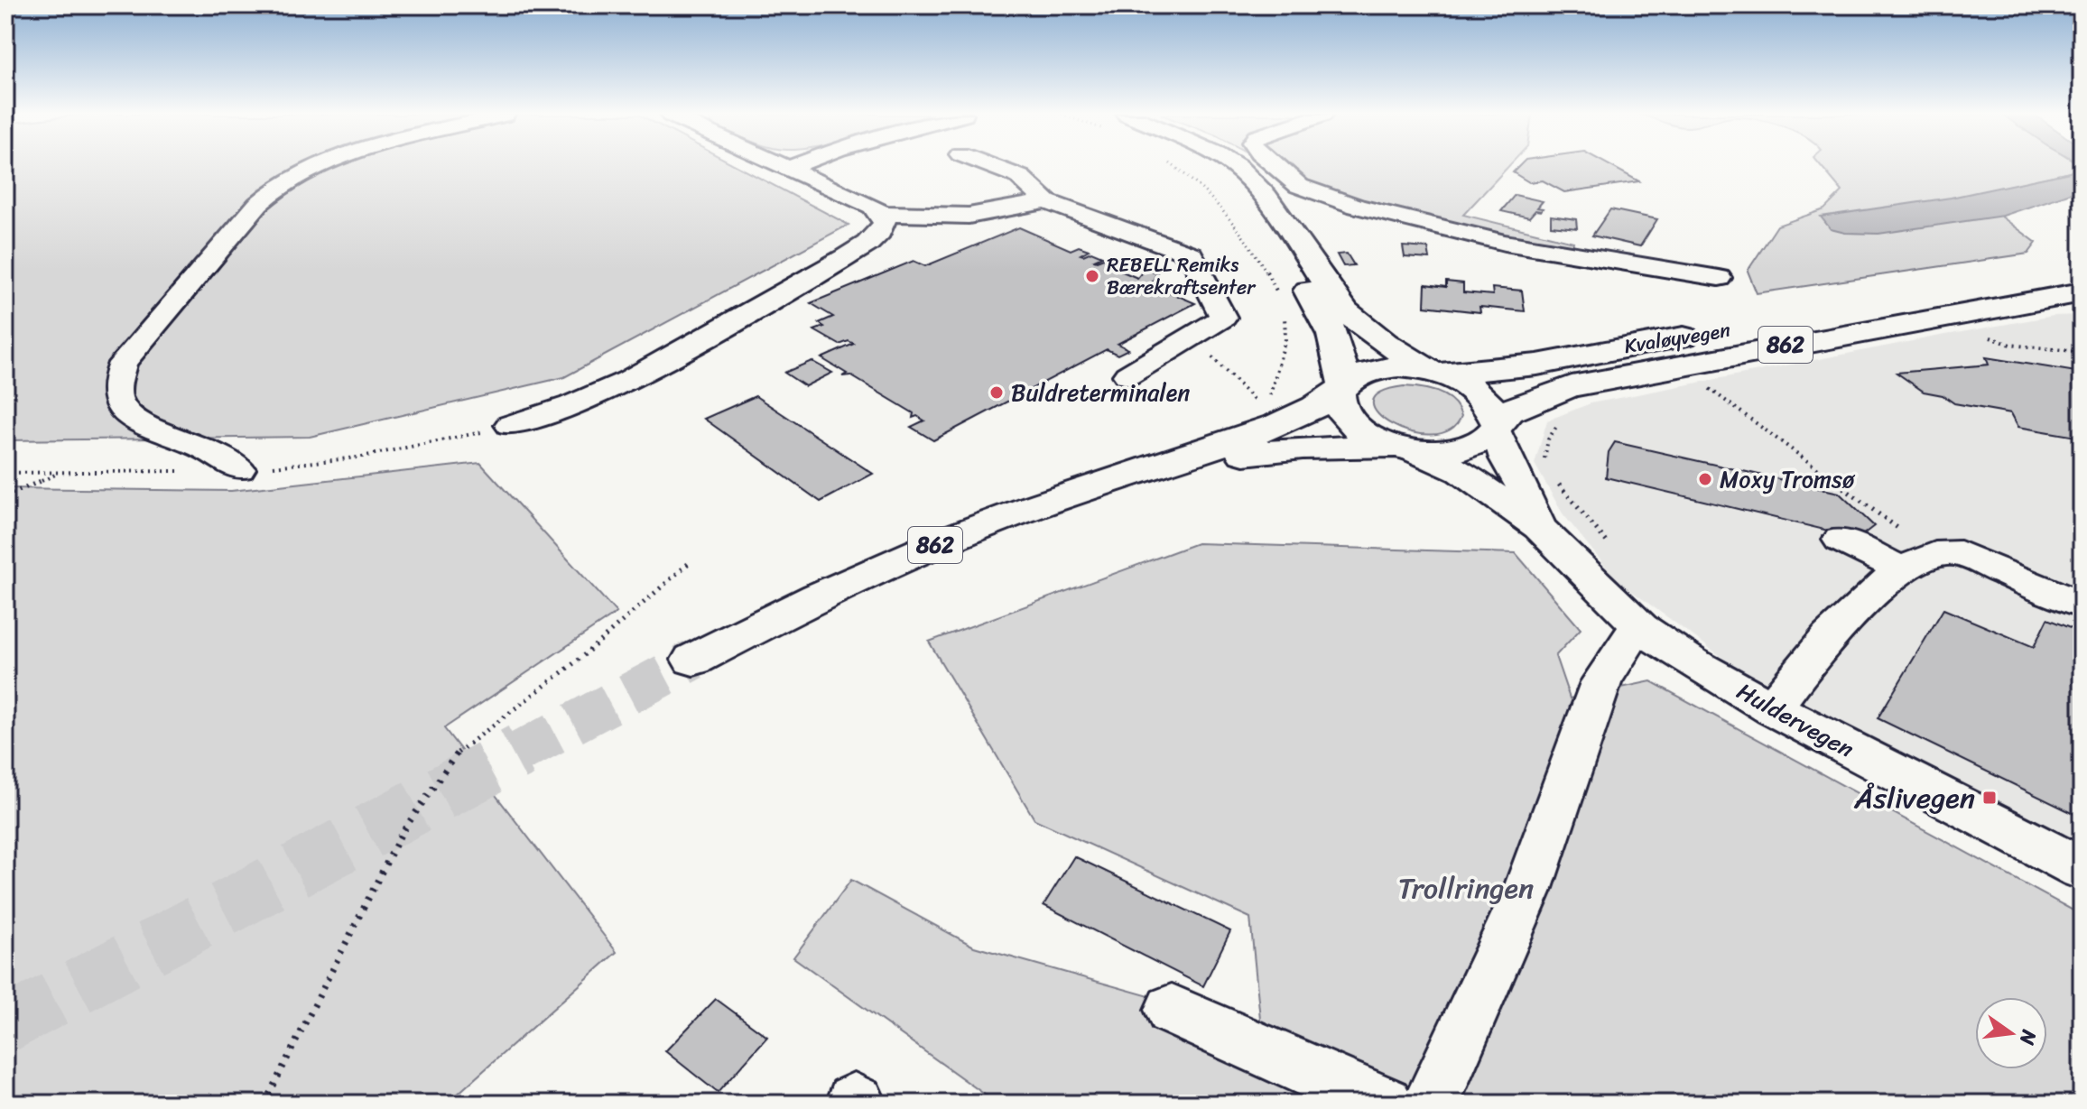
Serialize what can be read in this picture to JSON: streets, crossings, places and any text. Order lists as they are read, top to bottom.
{
  "streets": {
    "main road": ["Kvaløyvegen", "862"],
    "street": ["Huldervegen"]
  },
  "crossings": [
    ["Kvaløyvegen", "862"],
    ["Kvaløyvegen", "Huldervegen"],
    ["862", "Huldervegen"]
  ],
  "parks": ["Trollringen"],
  "places": {
    "other": ["REBELL Remiks Bærekraftsenter", "Buldreterminalen", "Moxy Tromsø"],
    "transit": ["Åslivegen"]
  },
  "north": "right"
}
